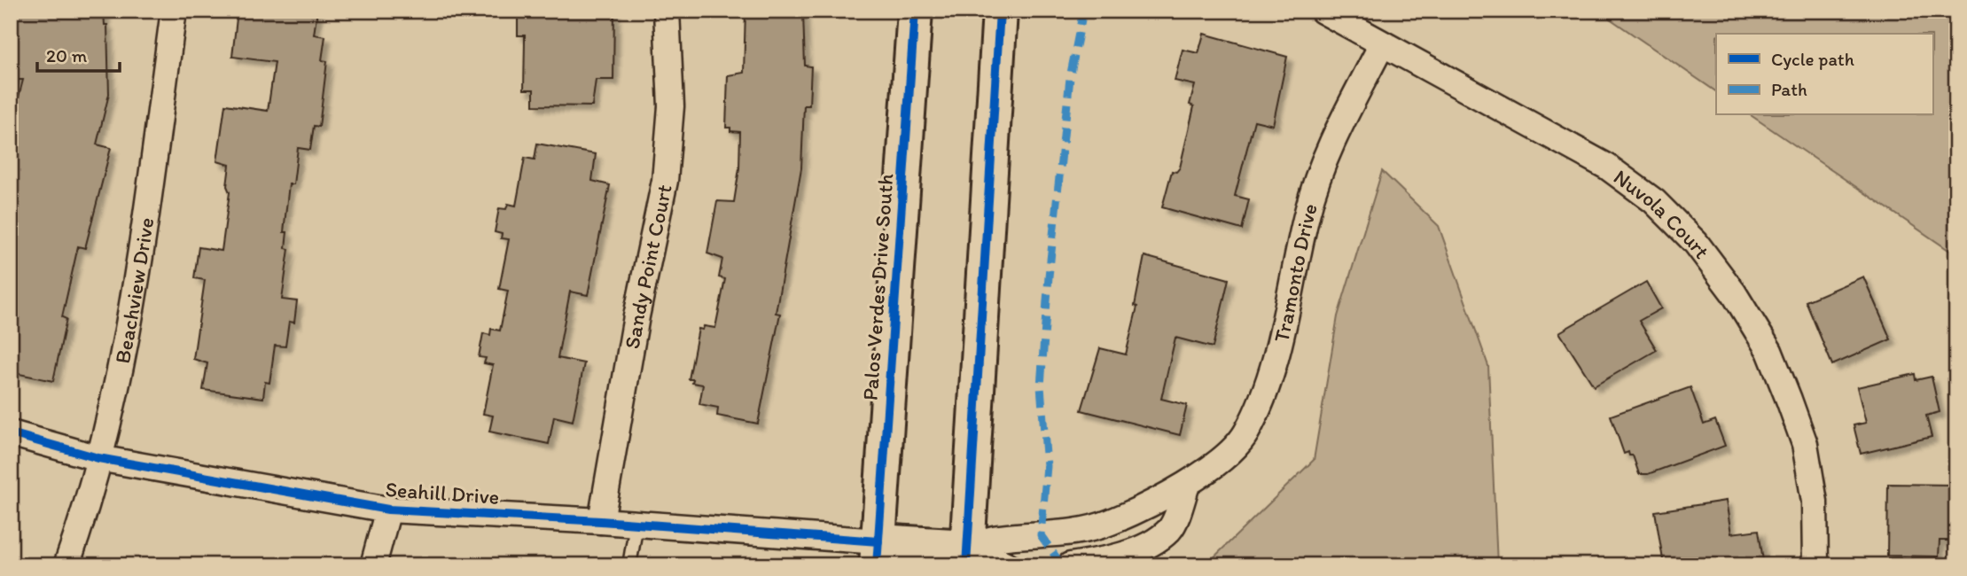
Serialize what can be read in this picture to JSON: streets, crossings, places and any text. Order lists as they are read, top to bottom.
{
  "streets": {
    "main road": ["Palos Verdes Drive South"],
    "street": [
      "Nuvola Court",
      "Sandy Point Court",
      "Tramonto Drive",
      "Beachview Drive",
      "Seahill Drive"
    ]
  },
  "crossings": [
    ["Nuvola Court", "Tramonto Drive"],
    ["Sandy Point Court", "Seahill Drive"],
    ["Palos Verdes Drive South", "Seahill Drive"],
    ["Beachview Drive", "Seahill Drive"]
  ],
  "legend": ["Cycle path", "Path"],
  "scale_bar": "20 m"
}
